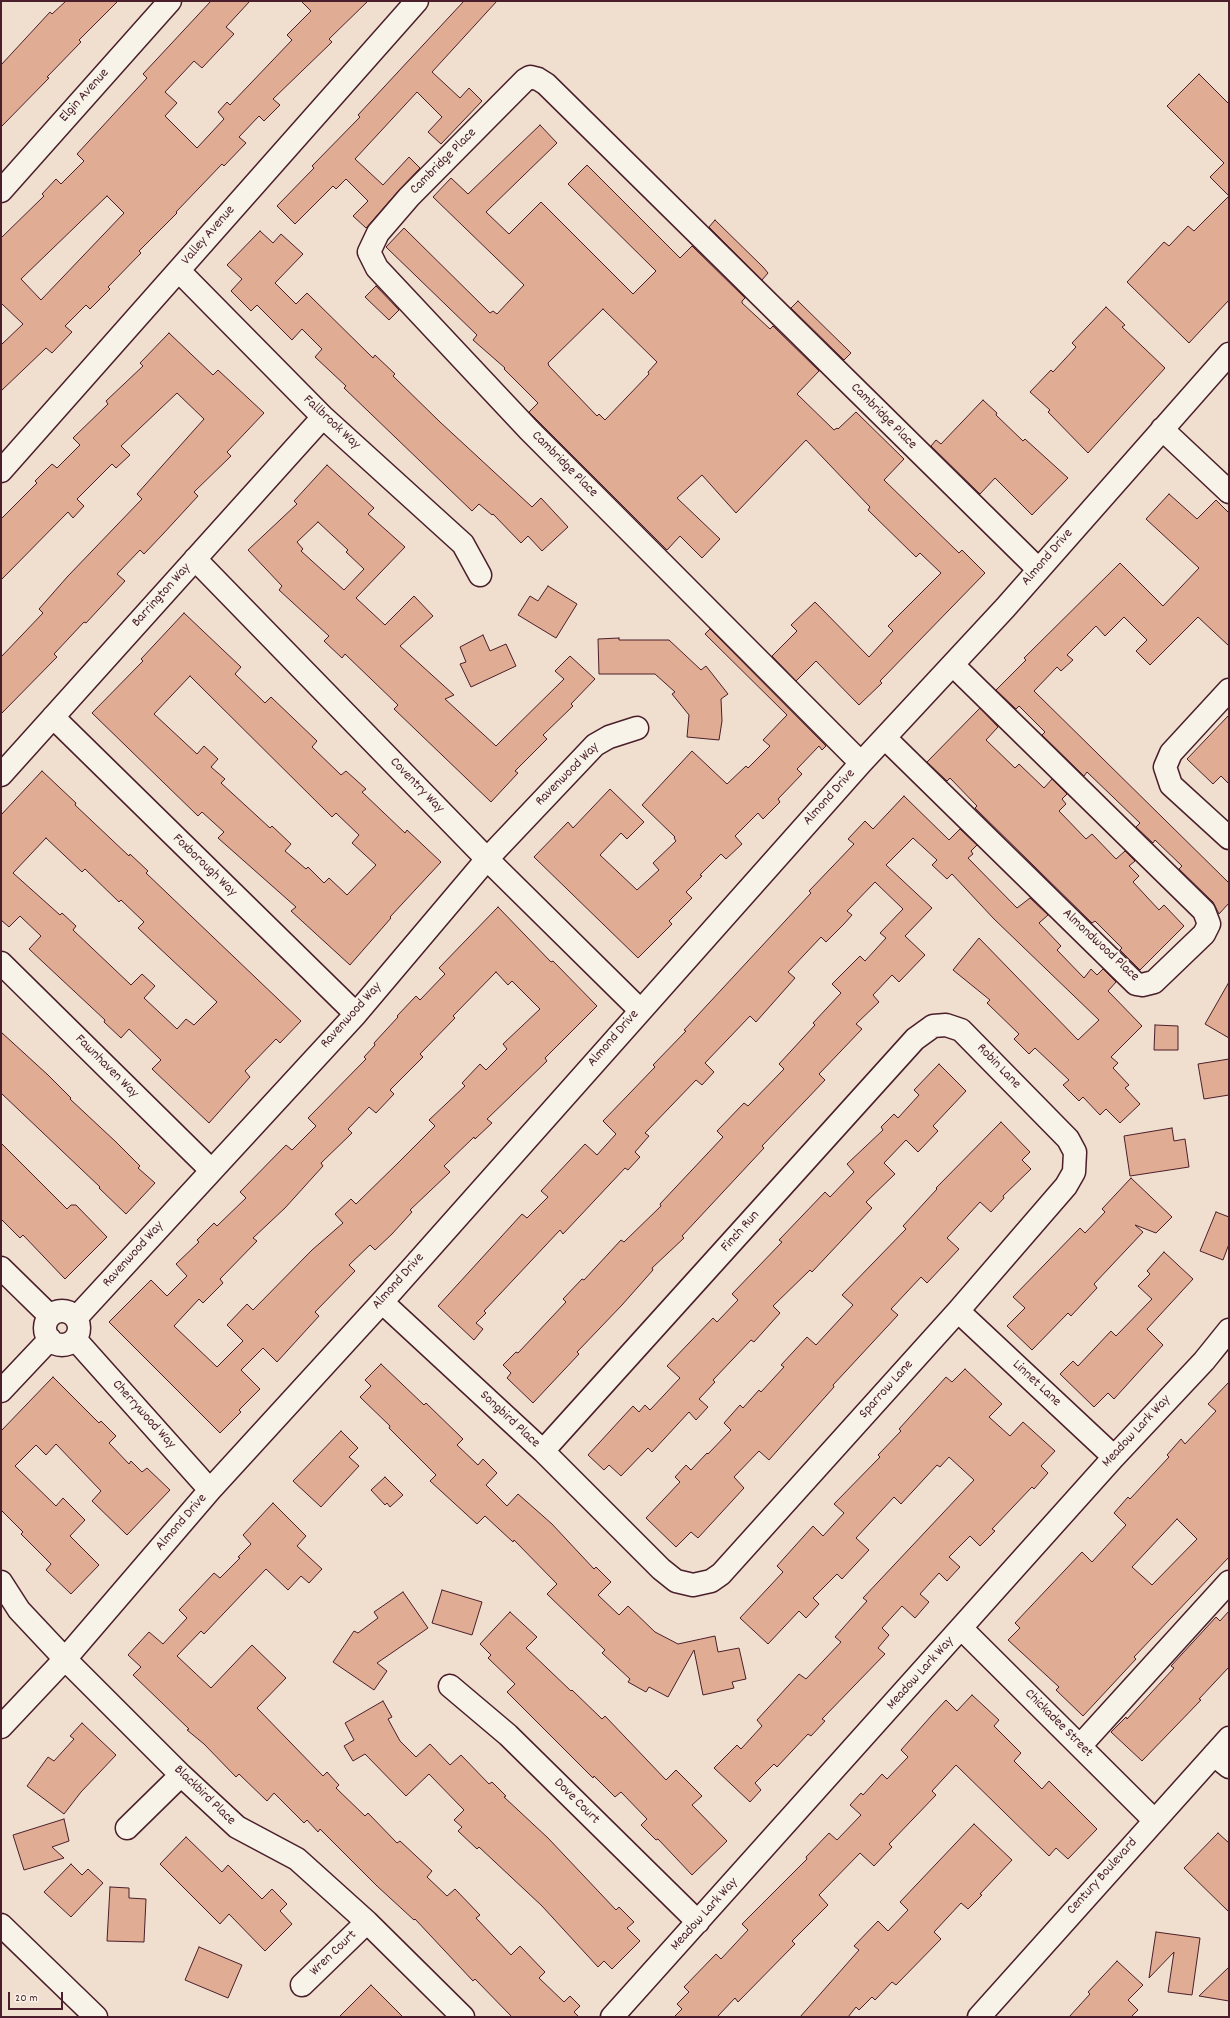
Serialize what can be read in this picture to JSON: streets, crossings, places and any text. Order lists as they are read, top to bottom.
{
  "streets": {
    "street": [
      "Elgin Avenue",
      "Cambridge Place",
      "Valley Avenue",
      "Fallbrook Way",
      "Almond Drive",
      "Barrington Way",
      "Ravenwood Way",
      "Coventry Way",
      "Foxborough Way",
      "Almondwood Place",
      "Fawnhaven Way",
      "Robin Lane",
      "Finch Run",
      "Linnet Lane",
      "Sparrow Lane",
      "Cherrywood Way",
      "Songbird Place",
      "Meadow Lark Way",
      "Chickadee Street",
      "Blackbird Place",
      "Dove Court",
      "Century Boulevard",
      "Wren Court"
    ]
  },
  "crossings": [
    ["Cambridge Place", "Almond Drive"],
    ["Valley Avenue", "Fallbrook Way"],
    ["Fallbrook Way", "Barrington Way"],
    ["Almond Drive", "Coventry Way"],
    ["Almond Drive", "Almondwood Place"],
    ["Almond Drive", "Cherrywood Way"],
    ["Almond Drive", "Songbird Place"],
    ["Almond Drive", "Blackbird Place"],
    ["Barrington Way", "Coventry Way"],
    ["Barrington Way", "Foxborough Way"],
    ["Ravenwood Way", "Coventry Way"],
    ["Ravenwood Way", "Foxborough Way"],
    ["Ravenwood Way", "Fawnhaven Way"],
    ["Ravenwood Way", "Cherrywood Way"],
    ["Robin Lane", "Finch Run"],
    ["Robin Lane", "Sparrow Lane"],
    ["Finch Run", "Songbird Place"],
    ["Linnet Lane", "Sparrow Lane"],
    ["Linnet Lane", "Meadow Lark Way"],
    ["Sparrow Lane", "Songbird Place"],
    ["Meadow Lark Way", "Chickadee Street"],
    ["Meadow Lark Way", "Dove Court"],
    ["Chickadee Street", "Century Boulevard"],
    ["Blackbird Place", "Wren Court"]
  ],
  "scale_bar": "20 m"
}
